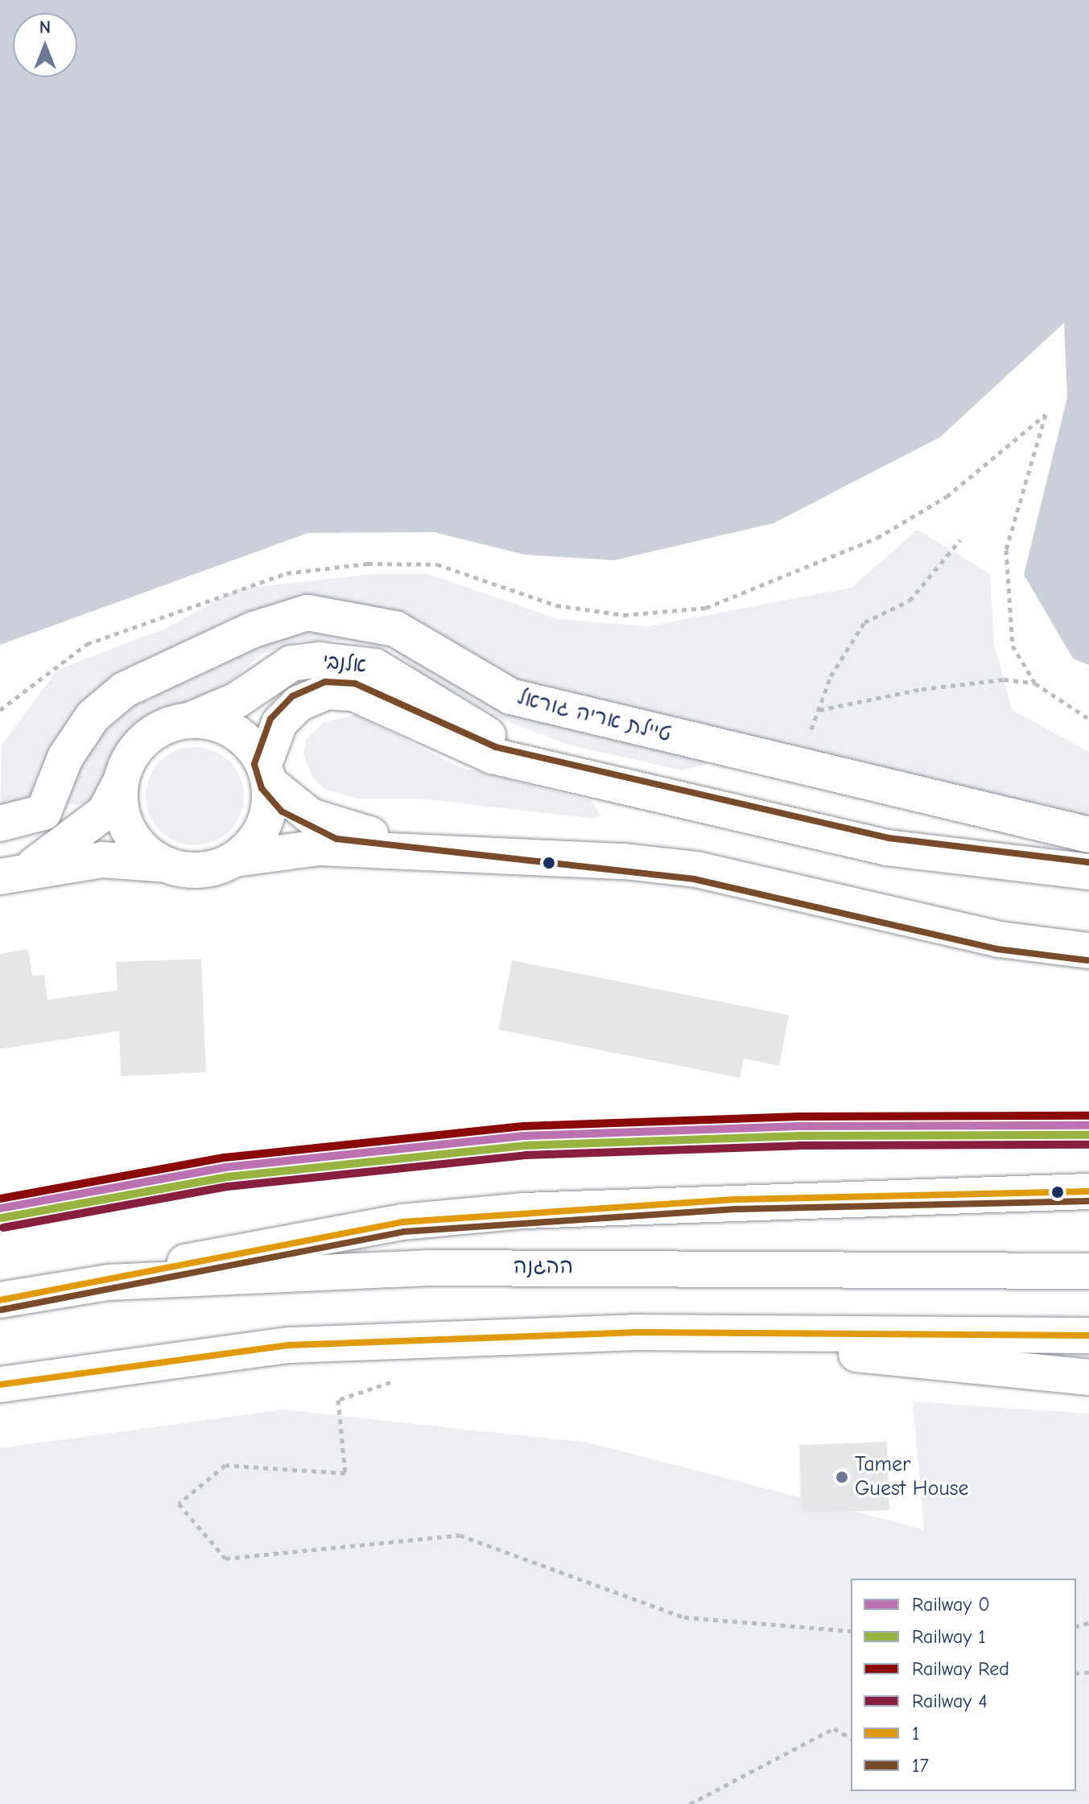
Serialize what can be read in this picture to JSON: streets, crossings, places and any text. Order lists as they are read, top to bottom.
{
  "streets": {
    "main road": ["אלנבי", "טיילת אריה גוראל", "ההגנה"]
  },
  "places": ["Tamer Guest House"],
  "lines": [
    "transit line 17",
    "rail line Red",
    "rail line 0",
    "rail line 1",
    "rail line 4",
    "transit line 1"
  ],
  "legend": [
    "Railway 0",
    "Railway 1",
    "Railway Red",
    "Railway 4",
    "1",
    "17"
  ],
  "north": "top"
}
